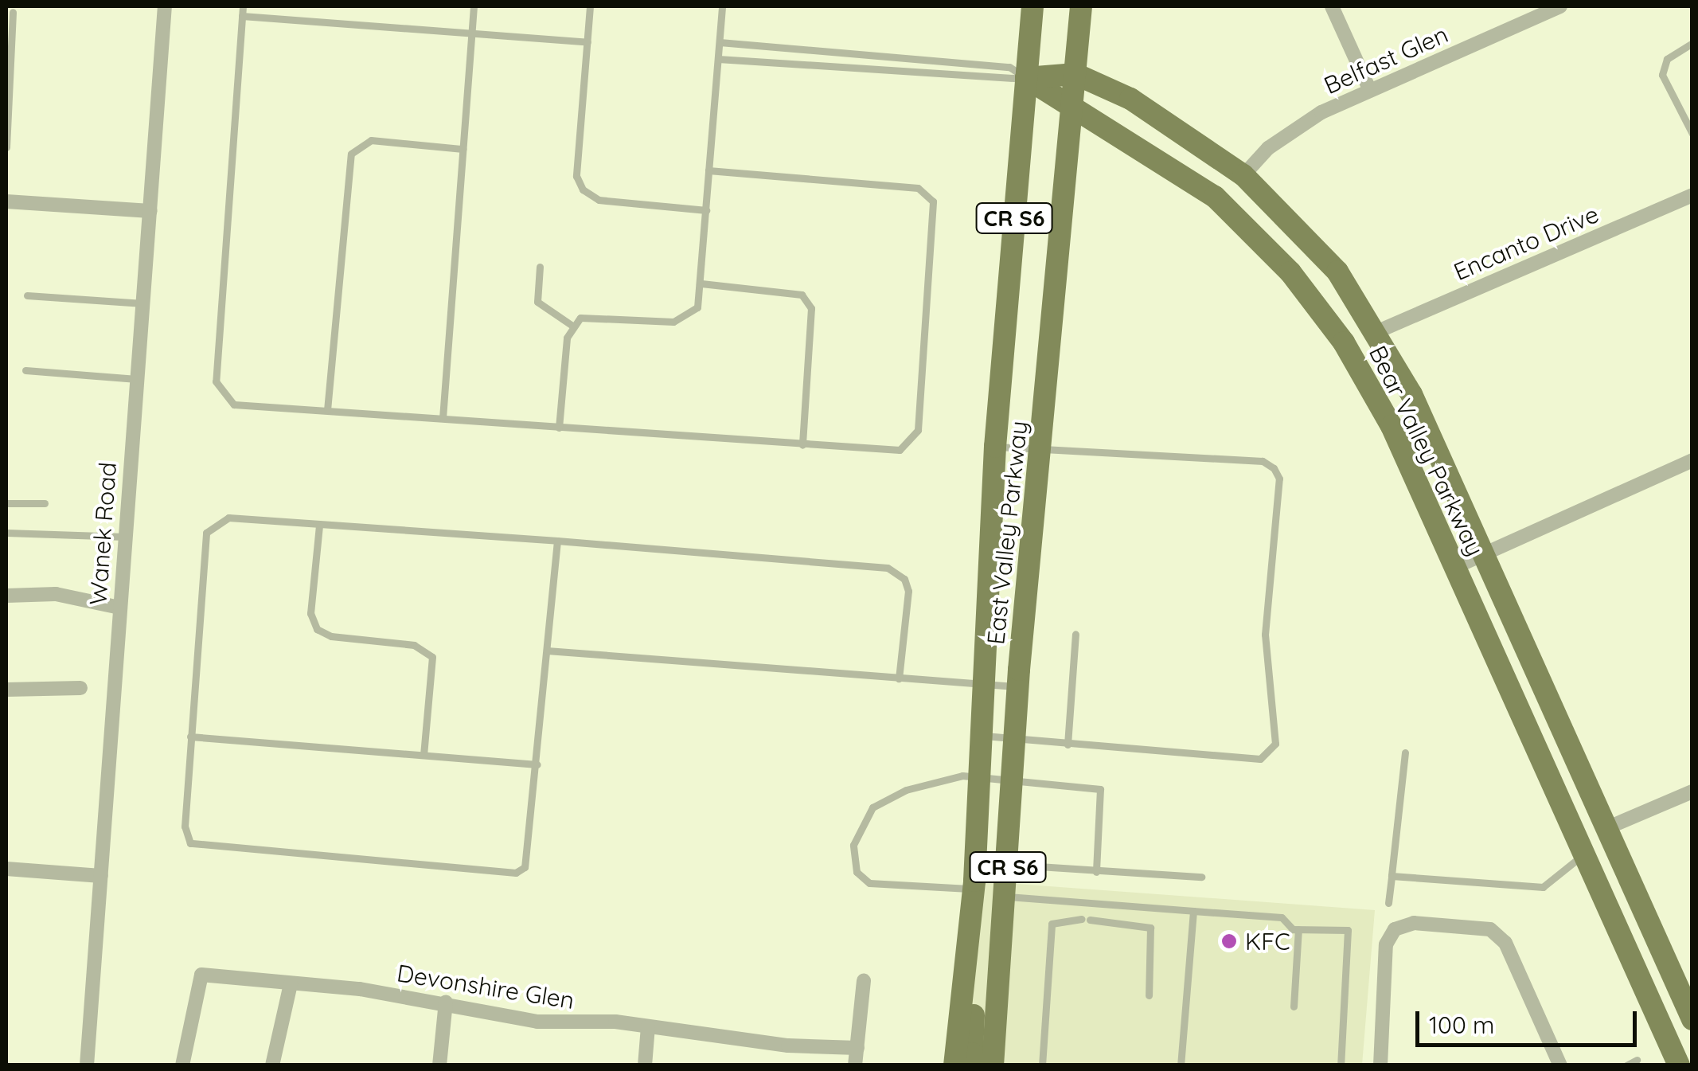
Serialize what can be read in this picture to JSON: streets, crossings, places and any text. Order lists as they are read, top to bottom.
{
  "streets": {
    "main road": ["CR S6", "Bear Valley Parkway", "East Valley Parkway"],
    "street": [
      "Belfast Glen",
      "Encanto Drive",
      "Wanek Road",
      "Devonshire Glen"
    ]
  },
  "crossings": [
    ["Belfast Glen", "Bear Valley Parkway"],
    ["Encanto Drive", "Bear Valley Parkway"],
    ["Bear Valley Parkway", "East Valley Parkway"]
  ],
  "places": ["KFC"],
  "scale_bar": "100 m"
}
